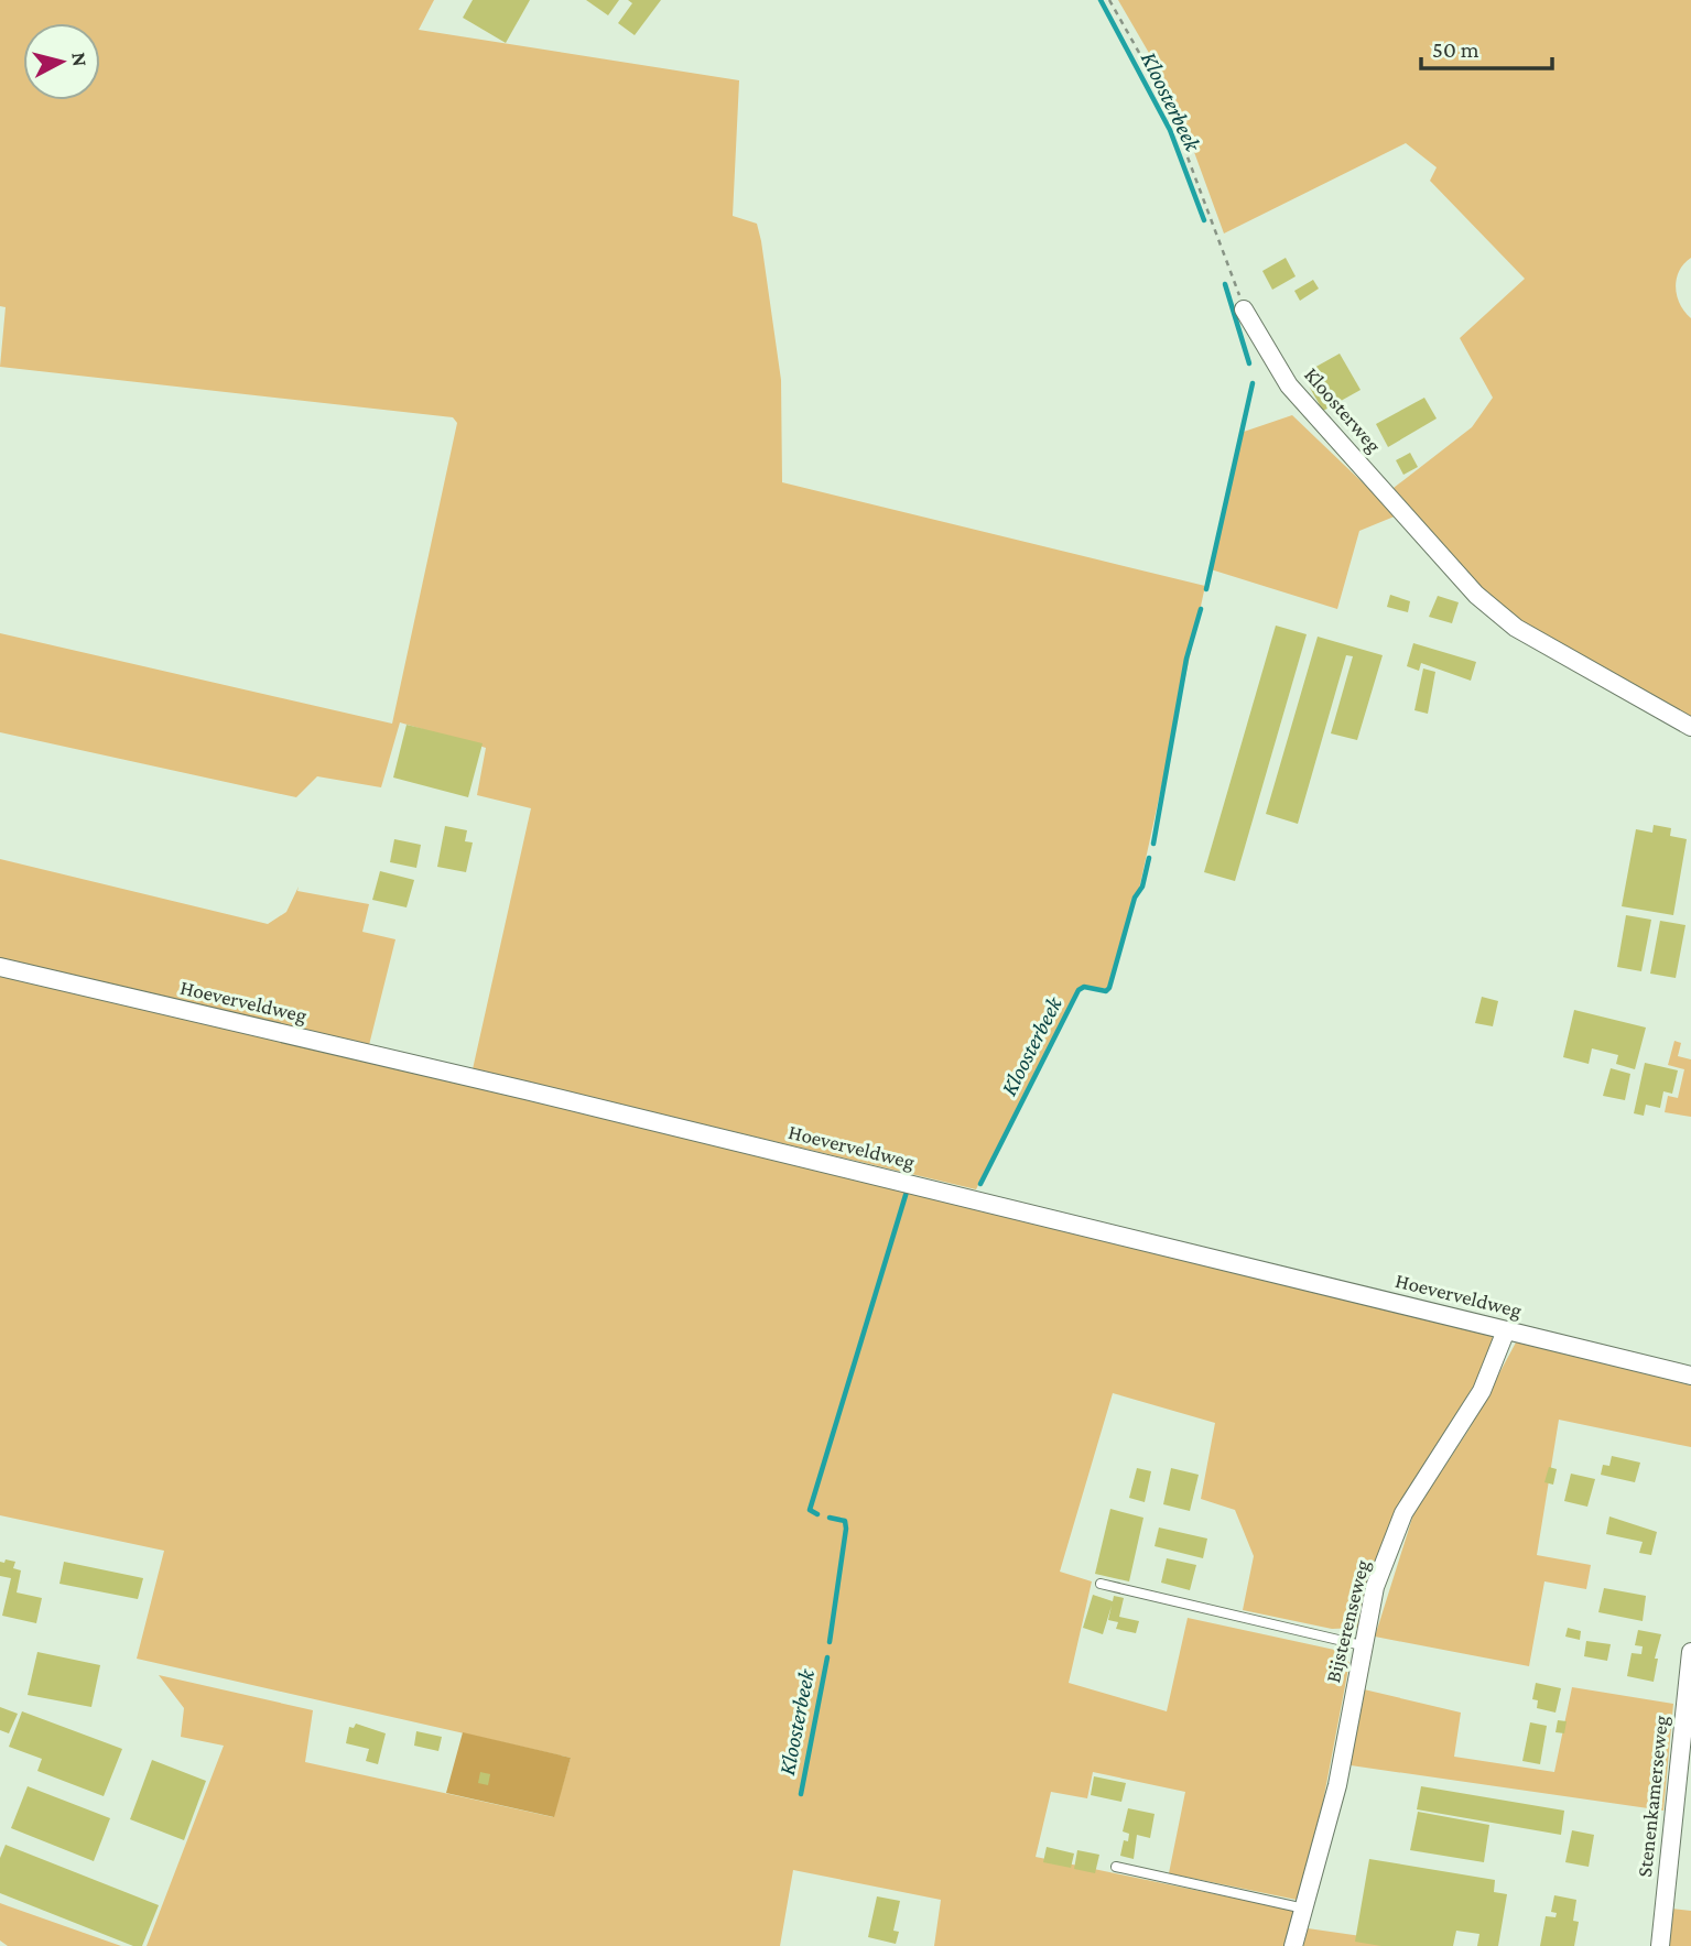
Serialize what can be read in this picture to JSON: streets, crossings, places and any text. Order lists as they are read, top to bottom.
{
  "streets": {
    "street": [
      "Kloosterweg",
      "Hoeverveldweg",
      "Bijsterenseweg",
      "Stenenkamerseweg"
    ]
  },
  "crossings": [
    ["Hoeverveldweg", "Bijsterenseweg"]
  ],
  "water": ["Kloosterbeek"],
  "scale_bar": "50 m",
  "north": "right"
}
